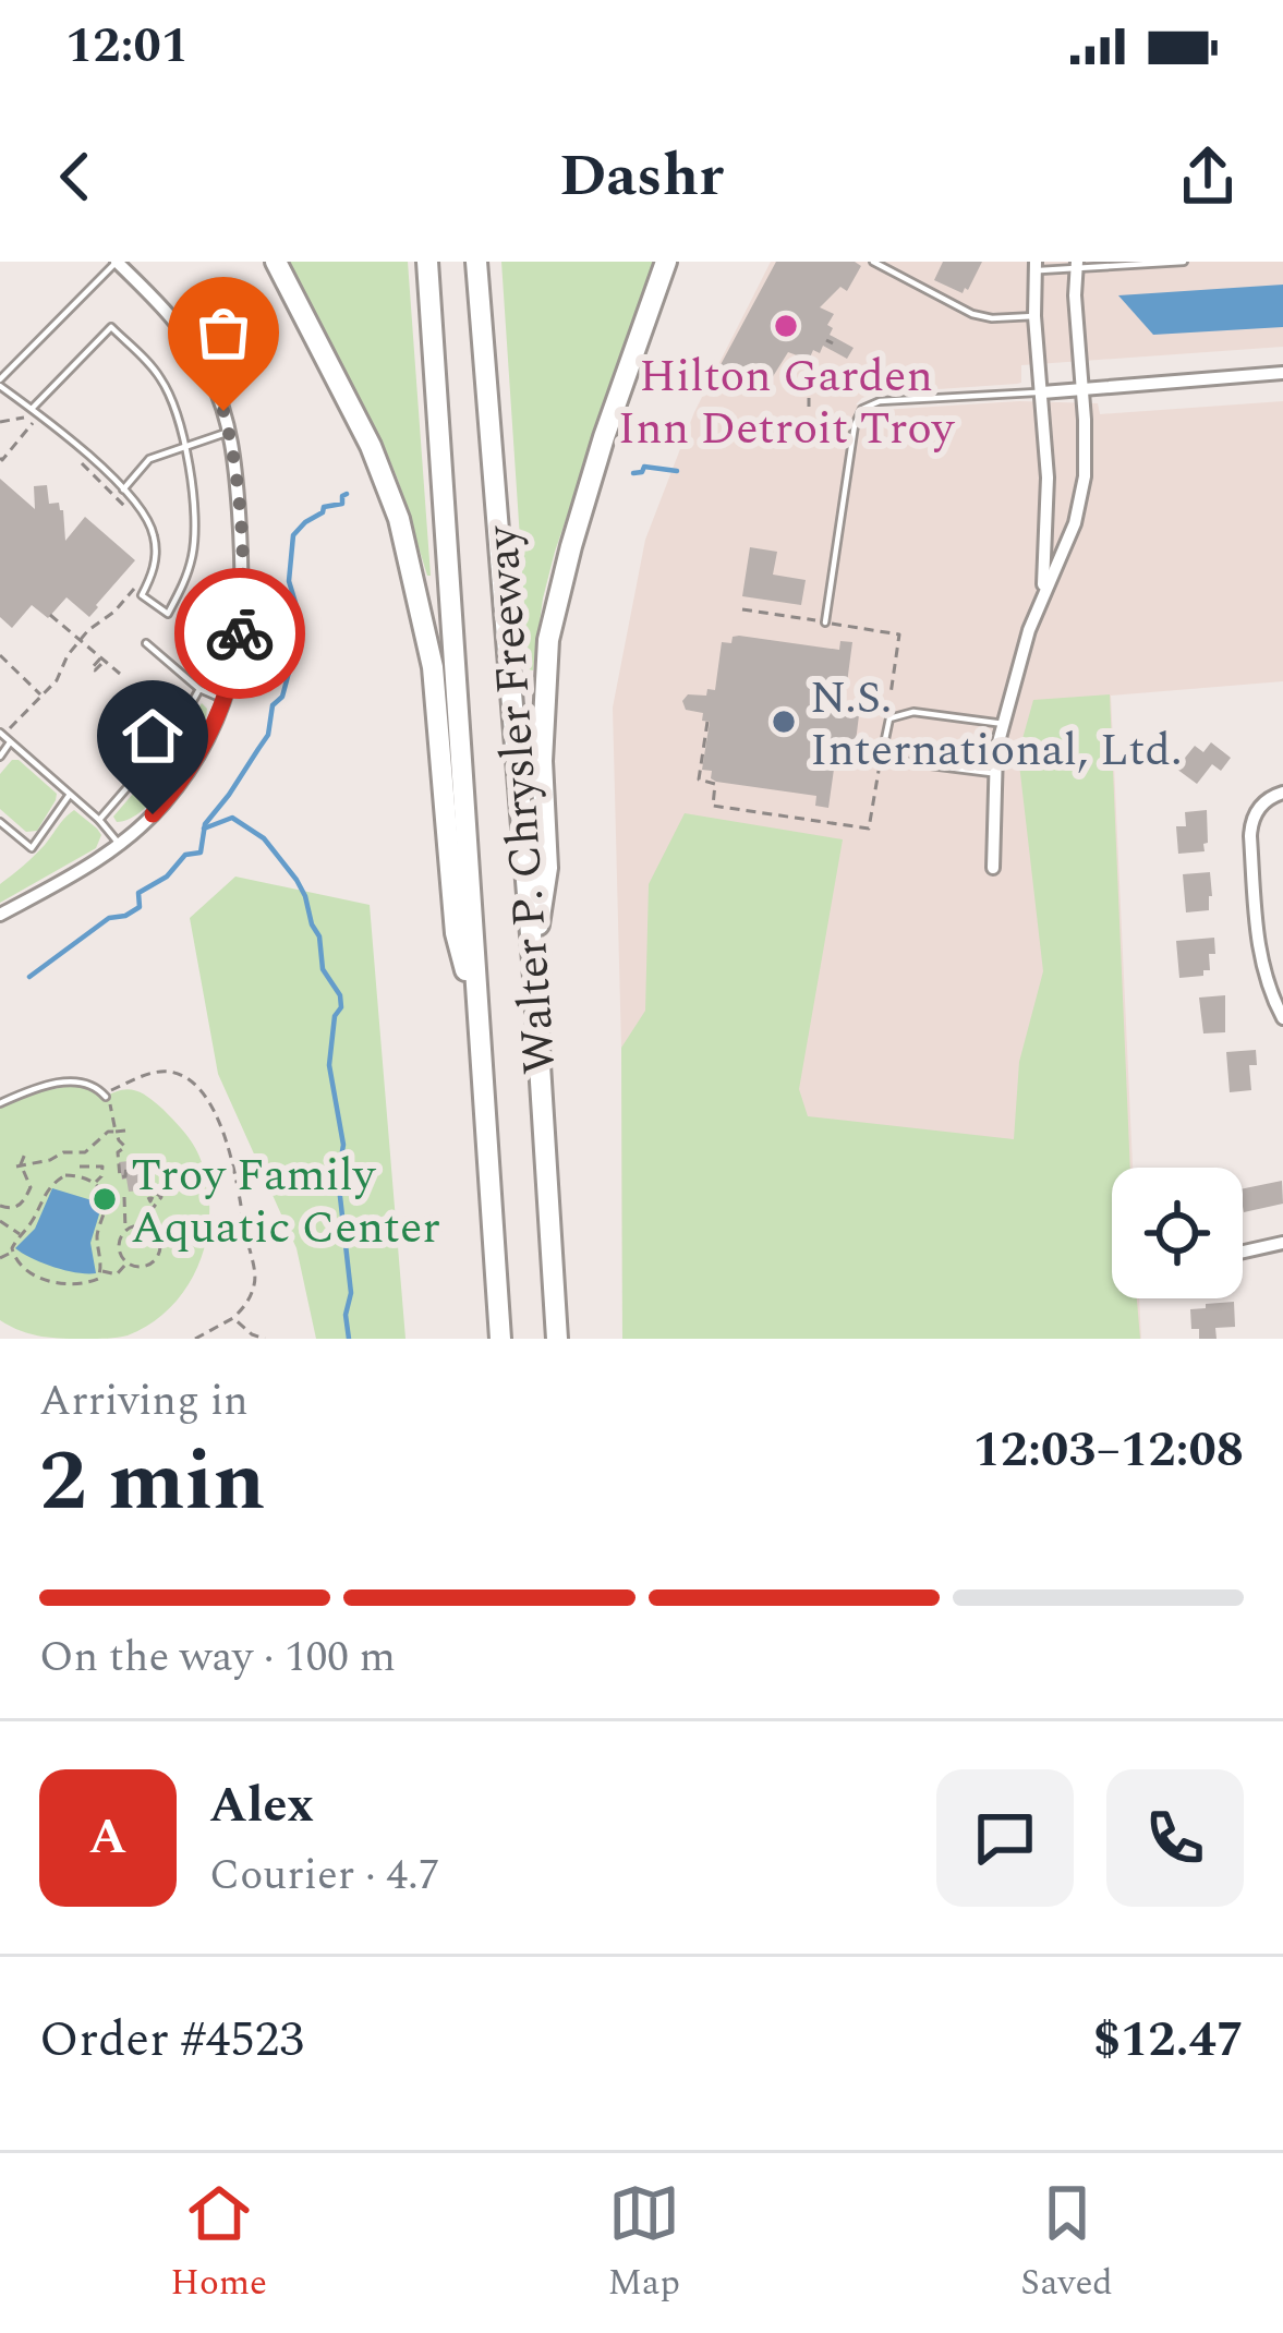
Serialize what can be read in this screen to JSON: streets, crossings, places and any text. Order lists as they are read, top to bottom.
{
  "streets": {
    "highway": ["Walter P. Chrysler Freeway"]
  },
  "places": ["Hilton Garden Inn Detroit Troy", "N.S. International, Ltd.", "Troy Family Aquatic Center"],
  "page": {
    "status": "12:01",
    "header": "Dashr",
    "heading": ["2 min", "Arriving in", "12:03–12:08"],
    "panel": [
      "Alex",
      "Courier · 4.7",
      "Order #4523",
      "$12.47"
    ],
    "bar": "On the way · 100 m",
    "round": "A",
    "tabs": ["Home", "Map", "Saved"]
  }
}
